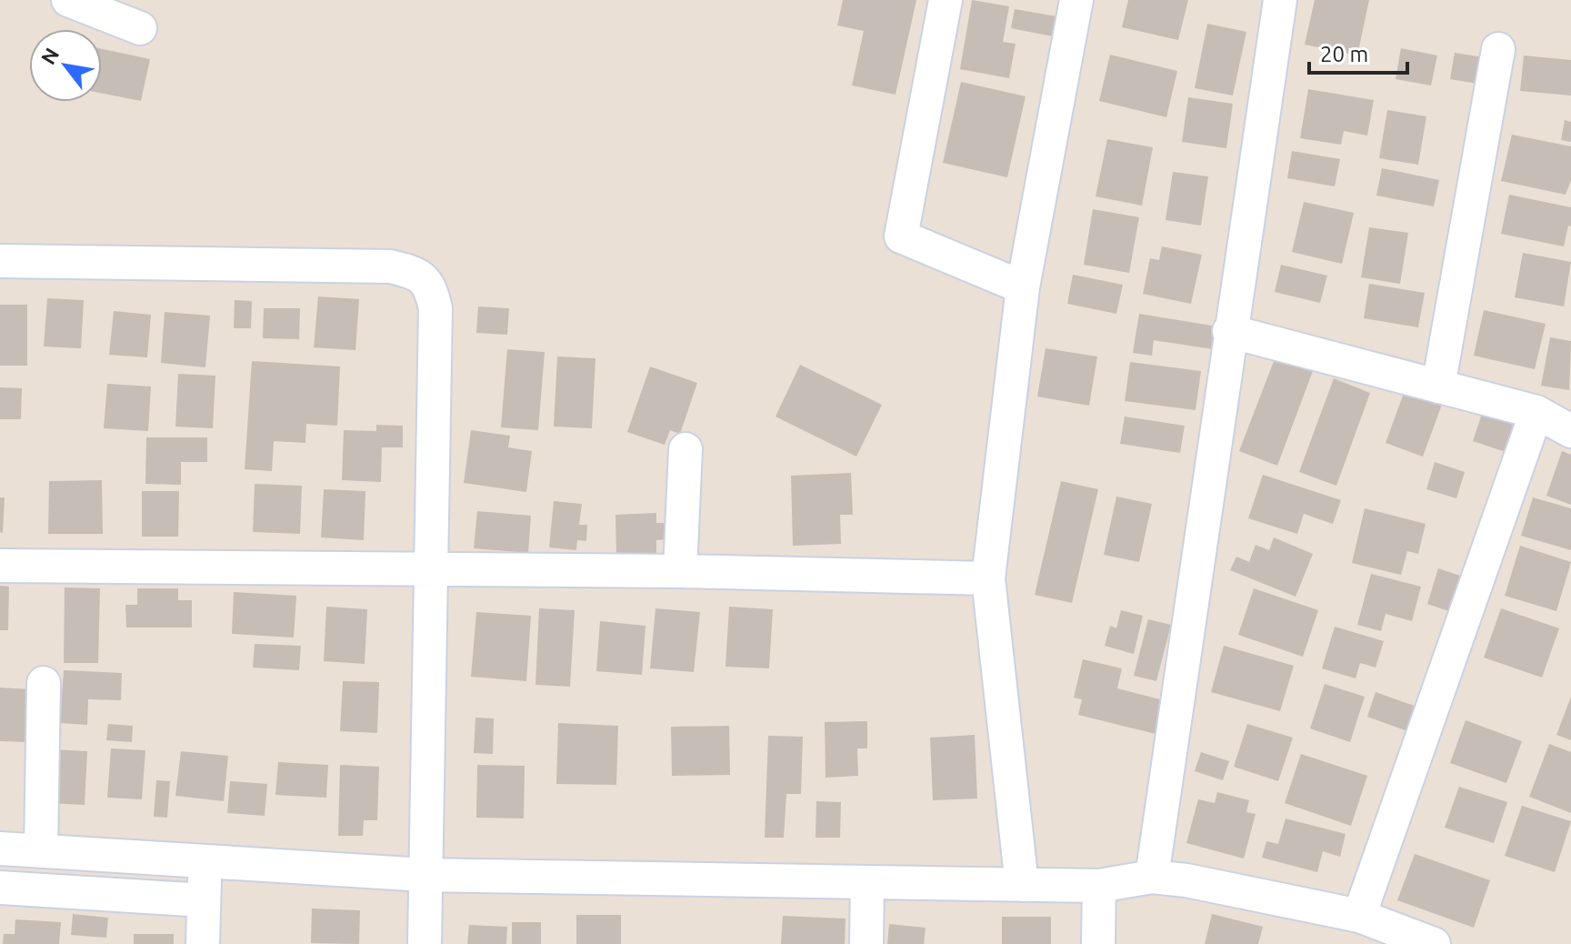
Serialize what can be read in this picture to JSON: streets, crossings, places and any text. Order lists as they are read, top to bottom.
{
  "scale_bar": "20 m",
  "north": "top left"
}
